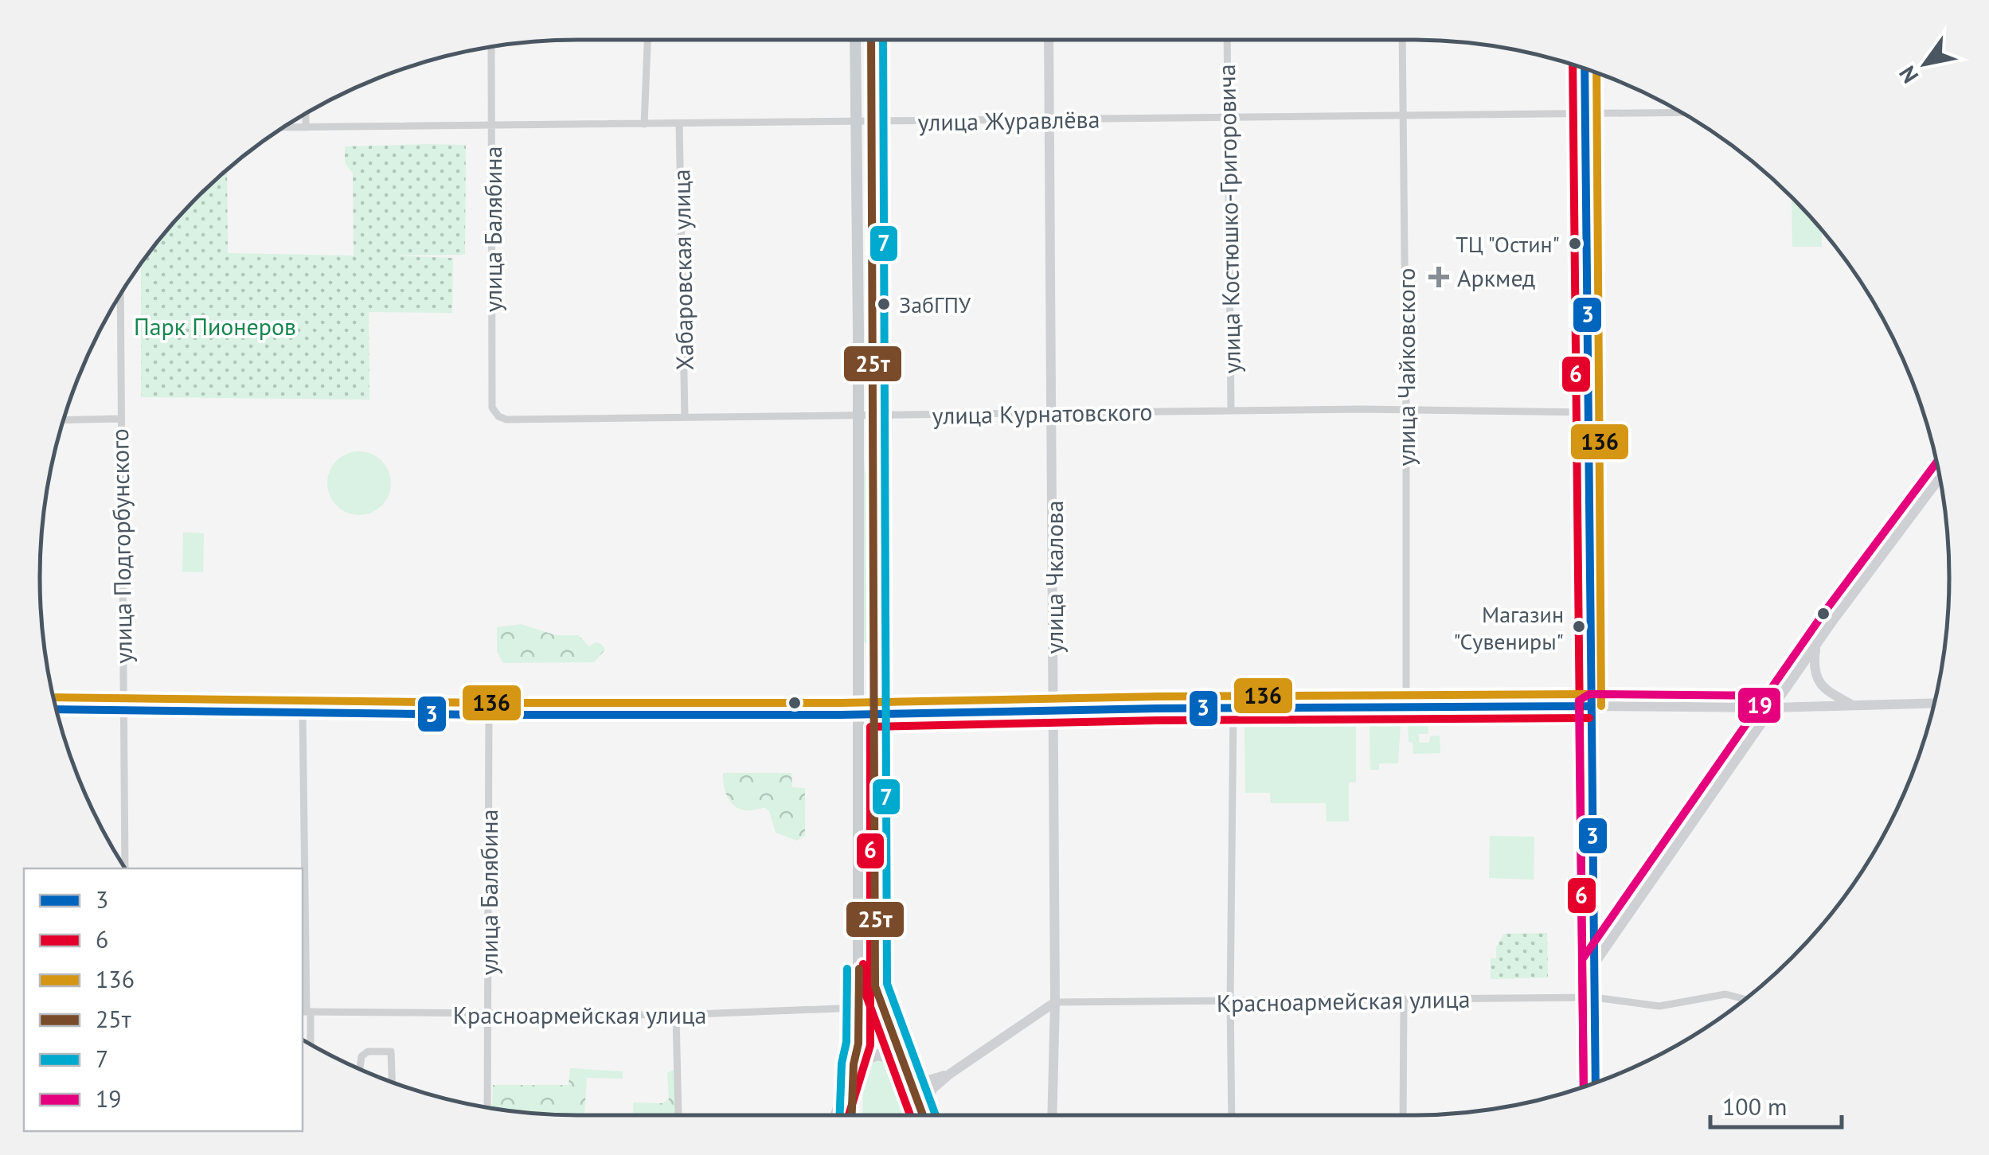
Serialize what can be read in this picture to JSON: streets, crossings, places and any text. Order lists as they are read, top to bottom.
{
  "streets": {
    "main road": ["улица Чкалова"],
    "street": [
      "улица Журавлёва",
      "улица Костюшко-Григоровича",
      "улица Балябина",
      "Хабаровская улица",
      "улица Чайковского",
      "улица Курнатовского",
      "улица Подгорбунского",
      "Красноармейская улица"
    ]
  },
  "crossings": [
    ["улица Журавлёва", "улица Костюшко-Григоровича"],
    ["улица Журавлёва", "улица Балябина"],
    ["улица Журавлёва", "Хабаровская улица"],
    ["улица Журавлёва", "улица Чайковского"],
    ["улица Журавлёва", "улица Чкалова"],
    ["улица Костюшко-Григоровича", "улица Курнатовского"],
    ["улица Балябина", "улица Курнатовского"],
    ["улица Балябина", "Красноармейская улица"],
    ["Хабаровская улица", "улица Курнатовского"],
    ["улица Чайковского", "улица Курнатовского"],
    ["улица Курнатовского", "улица Чкалова"],
    ["улица Чкалова", "Красноармейская улица"]
  ],
  "parks": ["Парк Пионеров"],
  "places": {
    "other": ["ТЦ \"Остин\"", "ЗабГПУ", "Магазин \"Сувениры\""],
    "health": ["Аркмед"]
  },
  "lines": [
    "transit line 25т",
    "transit line 7",
    "transit line 6",
    "transit line 3",
    "transit line 136",
    "transit line 19"
  ],
  "legend": [
    "3",
    "6",
    "136",
    "25т",
    "7",
    "19"
  ],
  "scale_bar": "100 m",
  "north": "bottom left"
}
